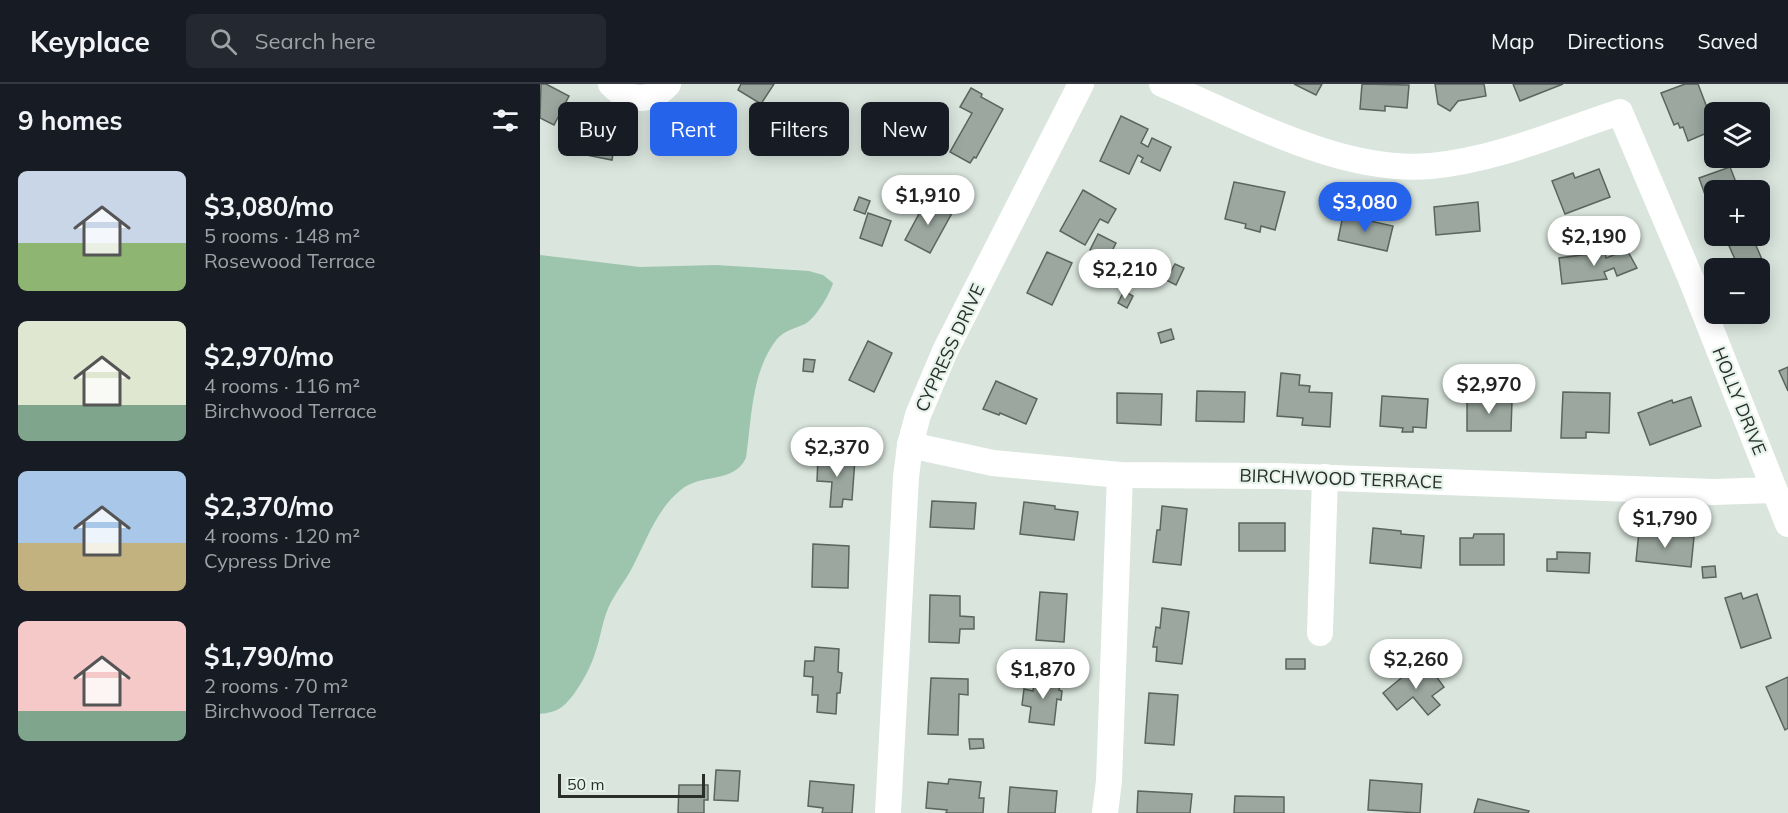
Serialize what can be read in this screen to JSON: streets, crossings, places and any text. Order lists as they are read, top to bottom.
{
  "streets": {
    "street": ["CYPRESS DRIVE", "HOLLY DRIVE", "BIRCHWOOD TERRACE"]
  },
  "crossings": [
    ["CYPRESS DRIVE", "BIRCHWOOD TERRACE"],
    ["HOLLY DRIVE", "BIRCHWOOD TERRACE"]
  ],
  "scale_bar": "50 m",
  "page": {
    "header": "Keyplace",
    "search": "Search here",
    "nav": ["Map", "Directions", "Saved"],
    "heading": "9 homes",
    "map_buttons": ["+", "−"],
    "chip": [
      "Buy",
      "Rent",
      "Filters",
      "New"
    ],
    "list": [
      {
        "name": "$3,080/mo",
        "note": "5 rooms · 148 m² · Rosewood Terrace"
      },
      {
        "name": "$2,970/mo",
        "note": "4 rooms · 116 m² · Birchwood Terrace"
      },
      {
        "name": "$2,370/mo",
        "note": "4 rooms · 120 m² · Cypress Drive"
      },
      {
        "name": "$1,790/mo",
        "note": "2 rooms · 70 m² · Birchwood Terrace"
      }
    ],
    "price": [
      "$1,910",
      "$3,080",
      "$2,190",
      "$2,210",
      "$2,970",
      "$2,370",
      "$1,790",
      "$2,260",
      "$1,870"
    ],
    "scale": "50 m"
  }
}
